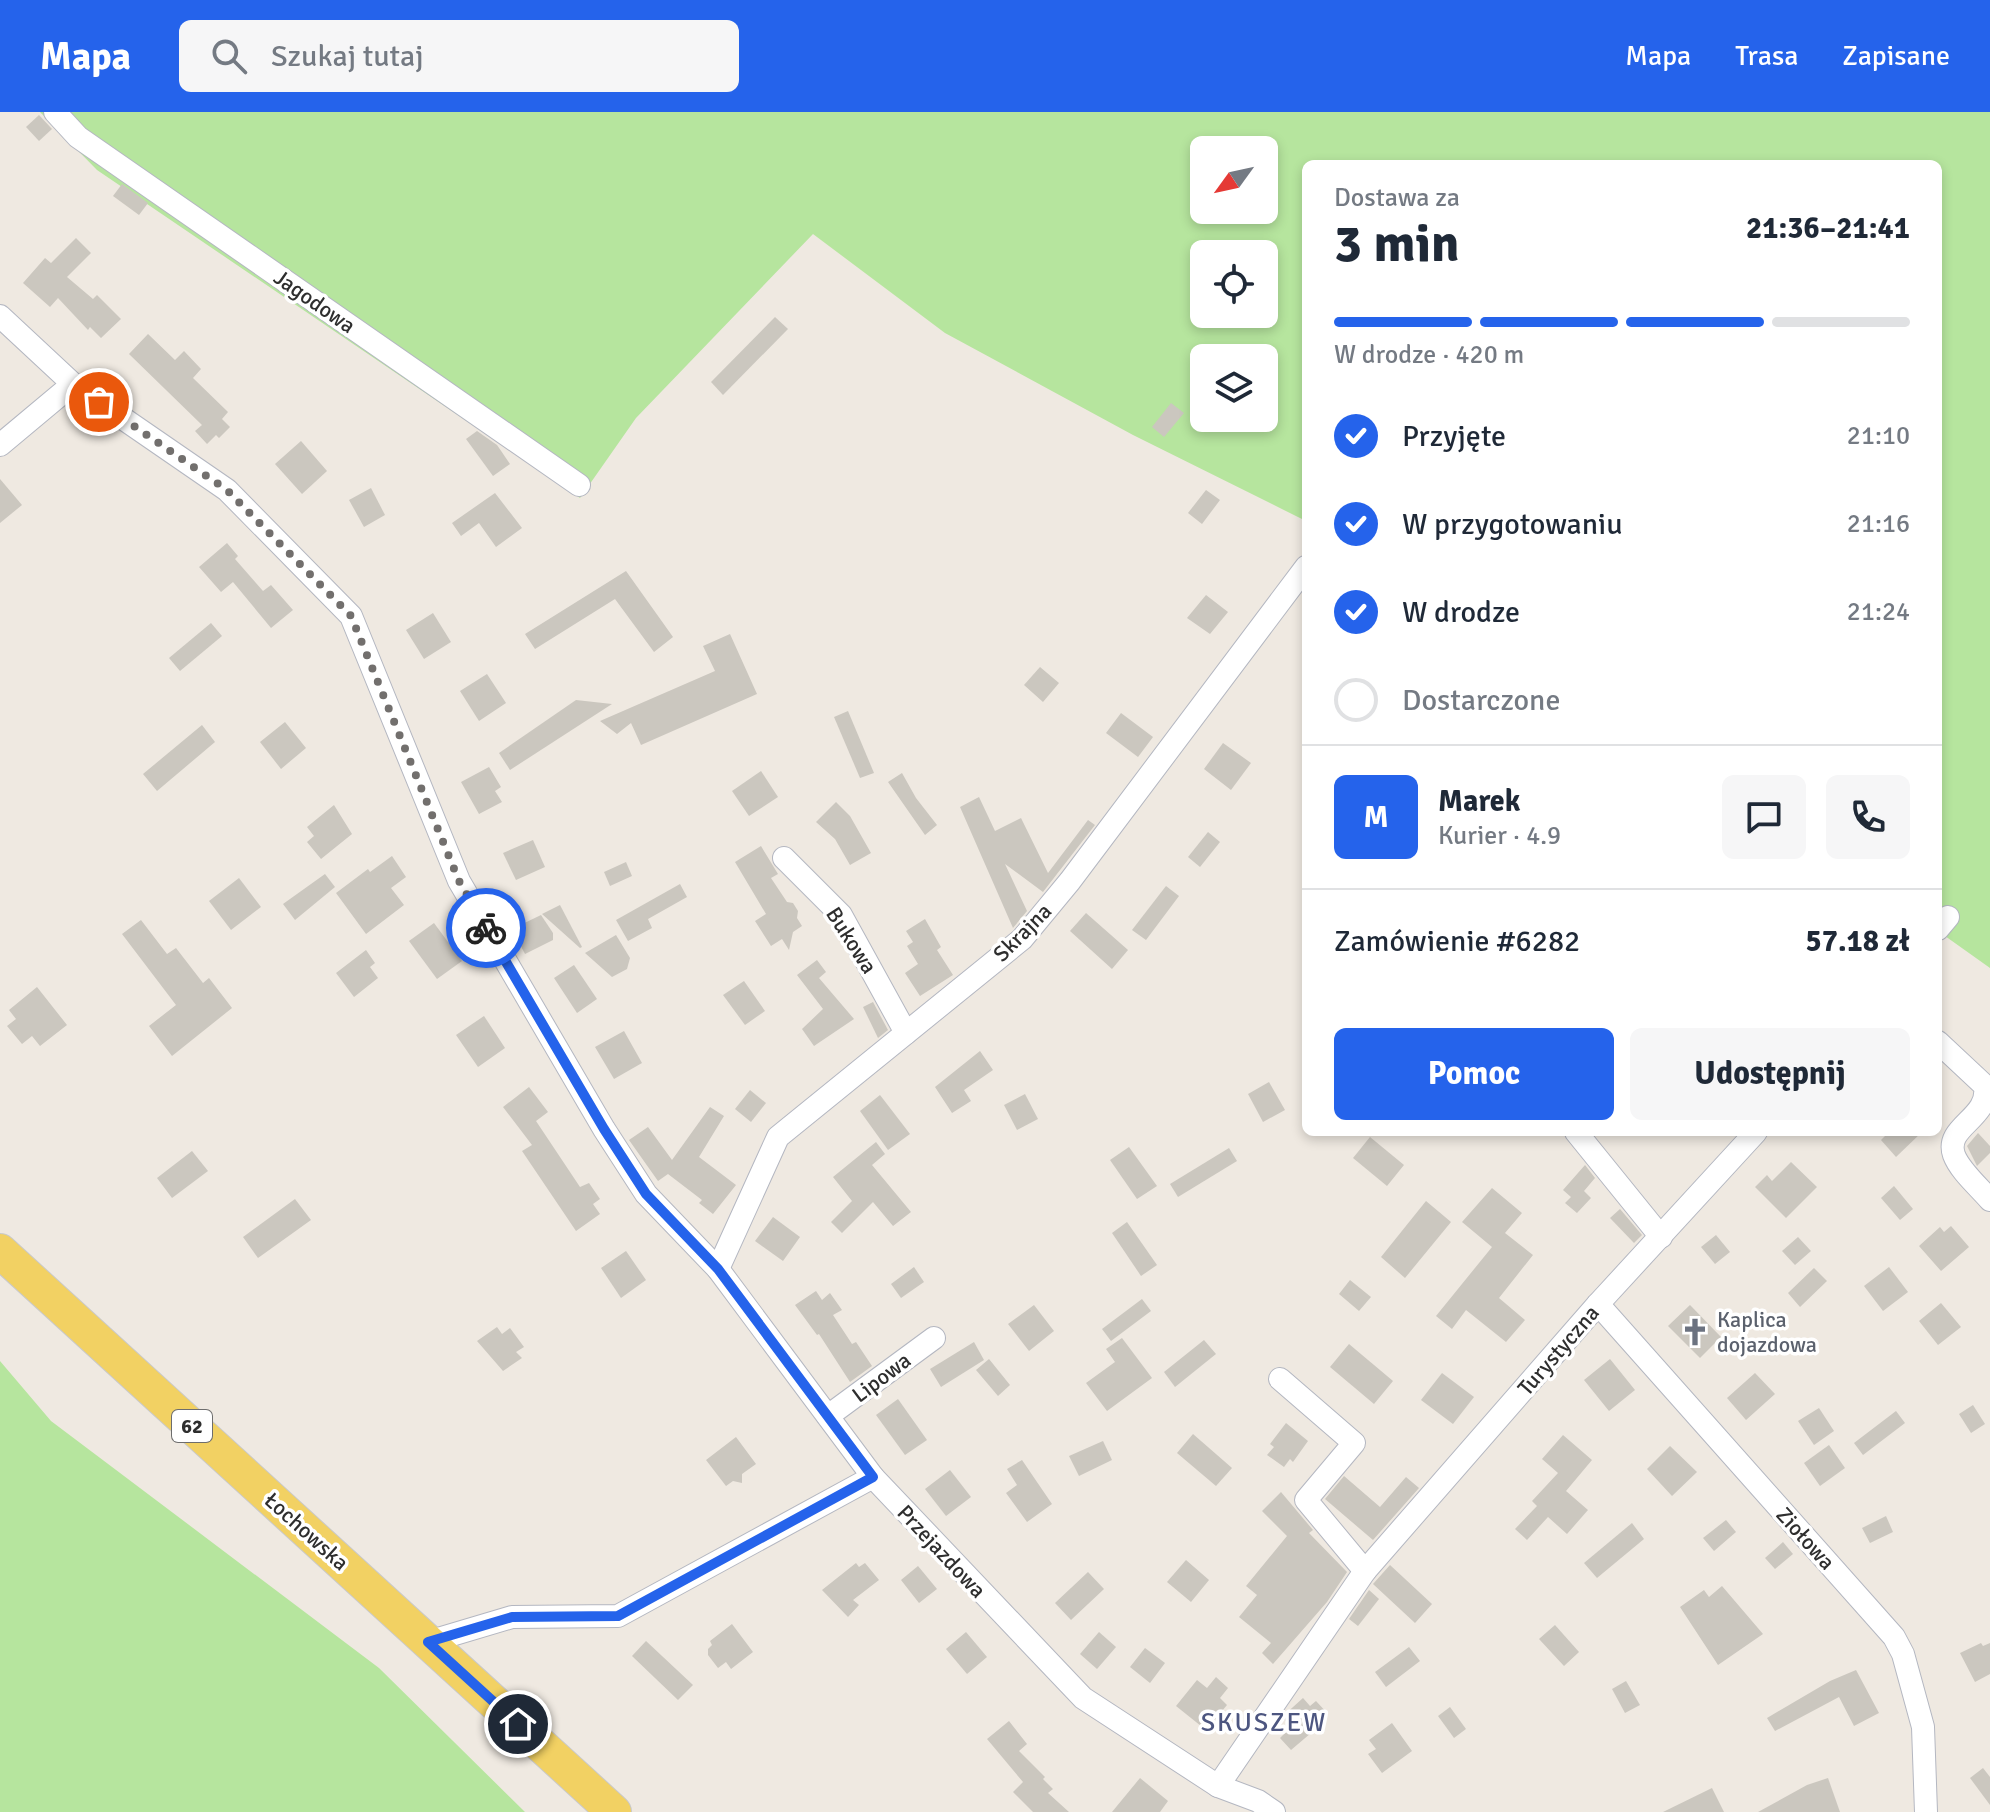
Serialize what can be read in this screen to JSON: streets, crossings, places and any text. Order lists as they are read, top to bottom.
{
  "streets": {
    "main road": ["62", "Łochowska"],
    "street": [
      "Jagodowa",
      "Skrajna",
      "Bukowa",
      "Turystyczna",
      "Lipowa",
      "Ziołowa",
      "Przejazdowa"
    ]
  },
  "crossings": [
    ["Skrajna", "Bukowa"],
    ["Skrajna", "Przejazdowa"],
    ["Turystyczna", "Ziołowa"],
    ["Turystyczna", "Przejazdowa"],
    ["Lipowa", "Przejazdowa"]
  ],
  "districts": ["SKUSZEW"],
  "places": {
    "church": ["Kaplica dojazdowa"]
  },
  "north": "bottom left",
  "page": {
    "header": "Mapa",
    "search": "Szukaj tutaj",
    "nav": ["Mapa", "Trasa", "Zapisane"],
    "heading": ["3 min", "Dostawa za", "21:36–21:41"],
    "panel": [
      "Marek",
      "Kurier · 4.9",
      "Zamówienie #6282",
      "57.18 zł"
    ],
    "bar": "W drodze · 420 m",
    "list": [
      ["Przyjęte", "21:10"],
      ["W przygotowaniu", "21:16"],
      ["W drodze", "21:24"],
      "Dostarczone"
    ],
    "round": "M",
    "buttons": ["Pomoc", "Udostępnij"]
  }
}
